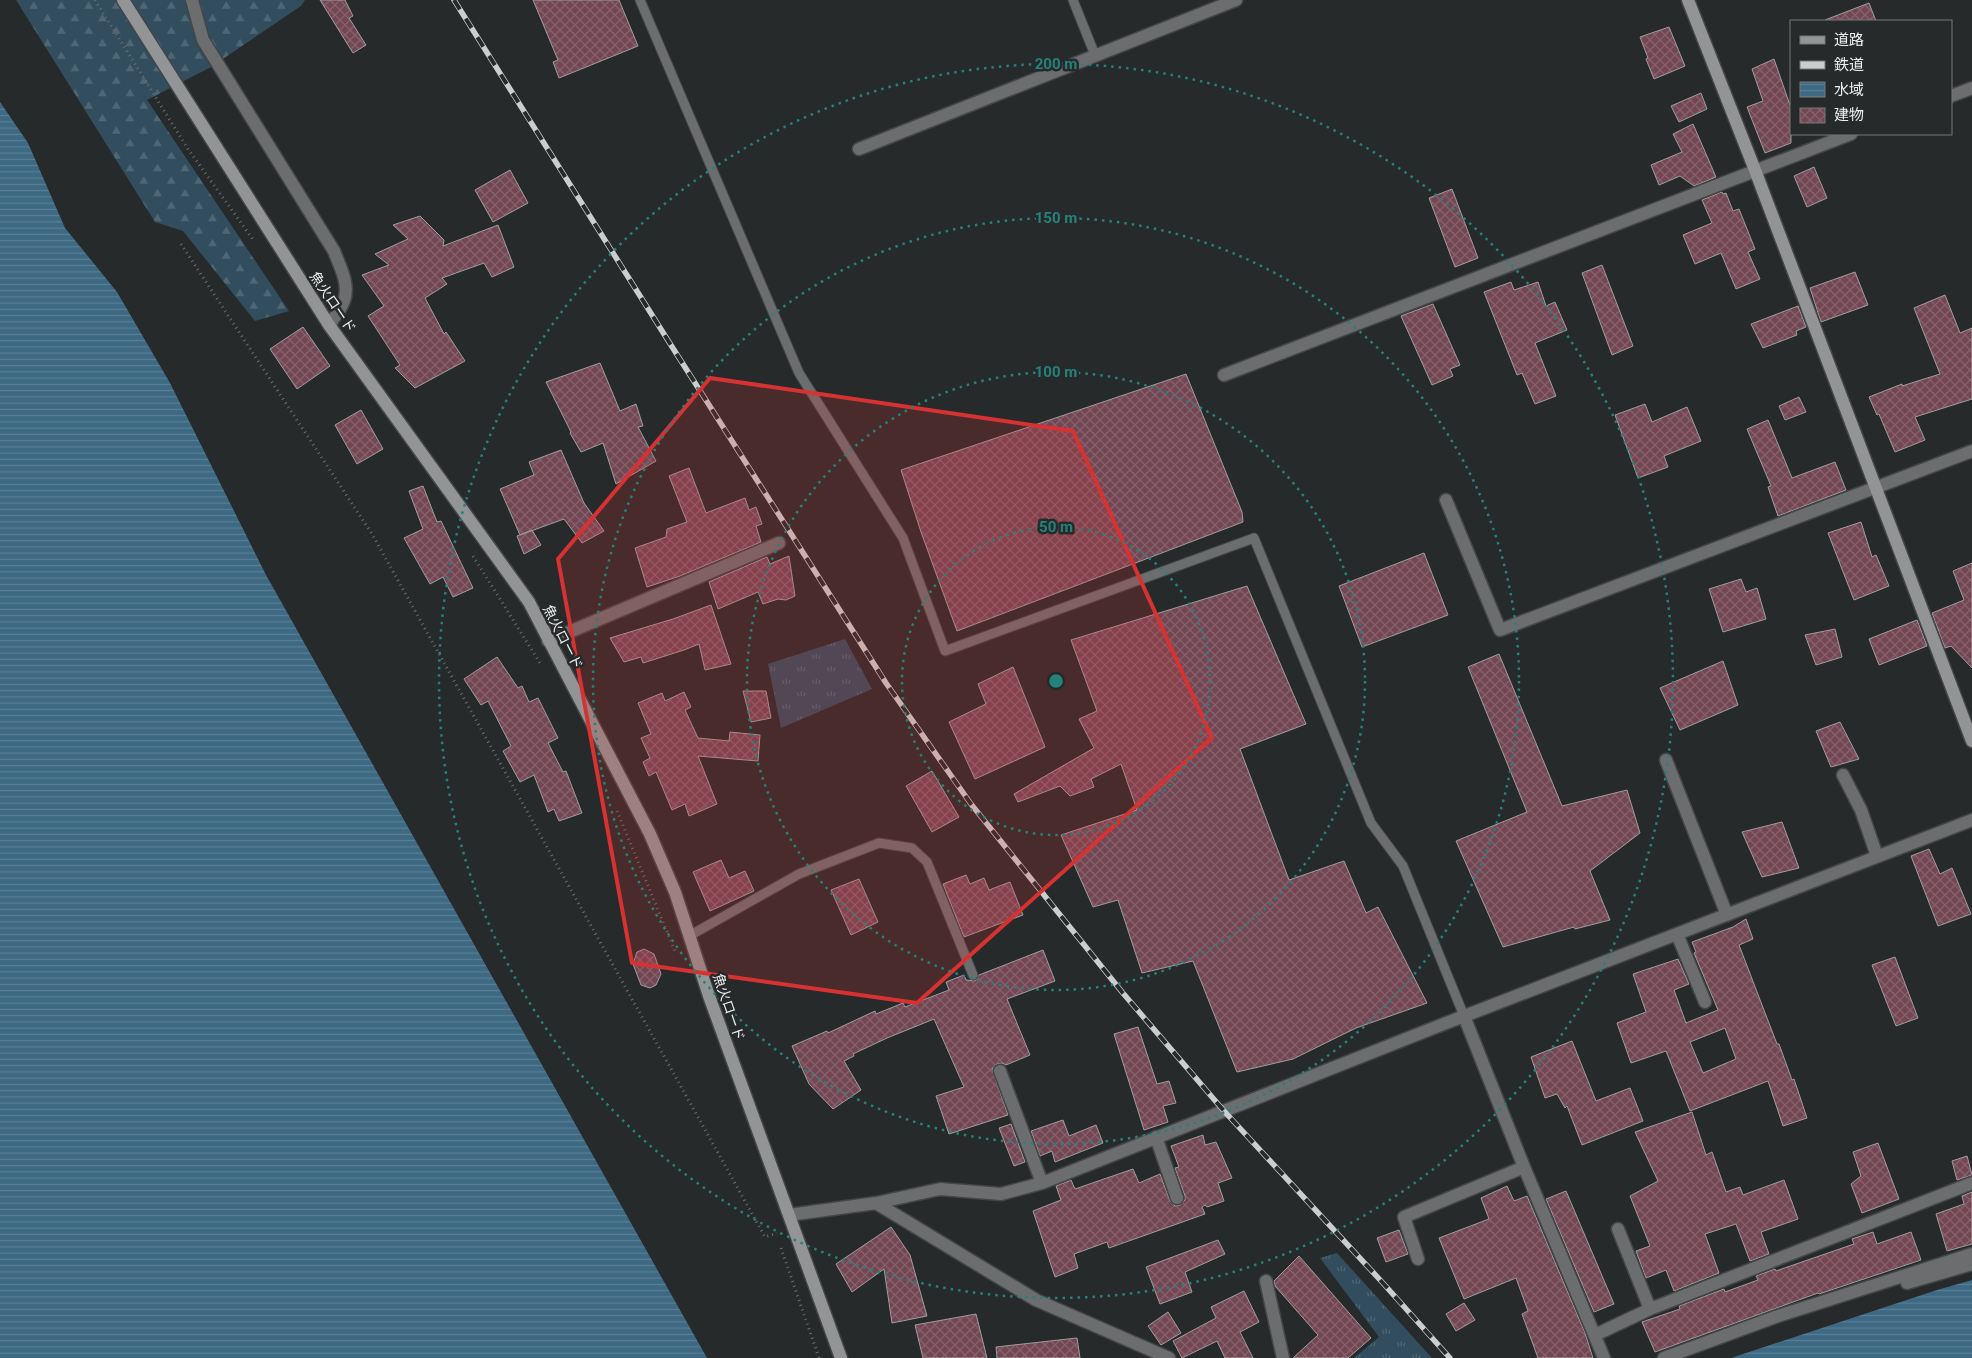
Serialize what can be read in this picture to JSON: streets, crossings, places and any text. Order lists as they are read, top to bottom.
{
  "streets": {
    "street": ["魚火ロード"]
  },
  "legend": [
    "道路",
    "鉄道",
    "水域",
    "建物"
  ],
  "rings": [
    "200 m",
    "150 m",
    "100 m",
    "50 m"
  ]
}
